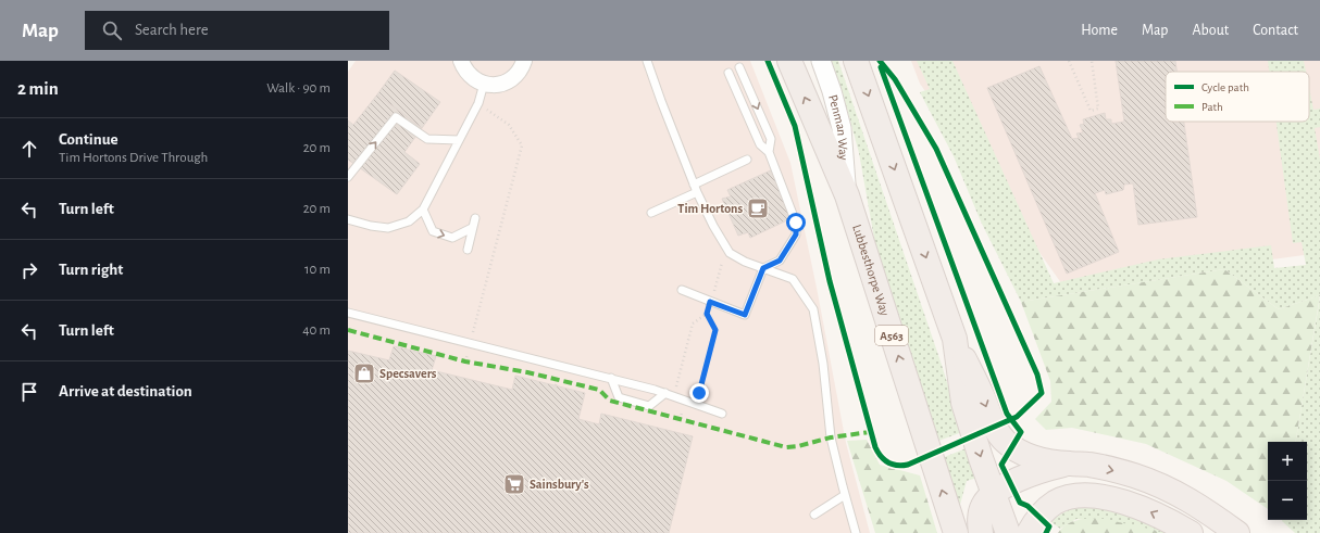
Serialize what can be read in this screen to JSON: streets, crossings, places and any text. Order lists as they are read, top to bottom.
{
  "streets": {
    "highway": ["Lubbesthorpe Way", "A563"],
    "street": ["Penman Way"]
  },
  "crossings": [
    ["Penman Way", "Lubbesthorpe Way"]
  ],
  "places": {
    "cafe": ["Tim Hortons"],
    "shop": ["Specsavers"],
    "supermarket": ["Sainsbury's"]
  },
  "legend": ["Cycle path", "Path"],
  "page": {
    "header": "Map",
    "search": "Search here",
    "nav": [
      "Home",
      "Map",
      "About",
      "Contact"
    ],
    "heading": ["2 min", "Walk · 90 m"],
    "list": [
      ["Continue", "Tim Hortons Drive Through", "20 m"],
      ["Turn left", "20 m"],
      ["Turn right", "10 m"],
      ["Turn left", "40 m"],
      "Arrive at destination"
    ],
    "map_buttons": ["+", "−"]
  }
}
